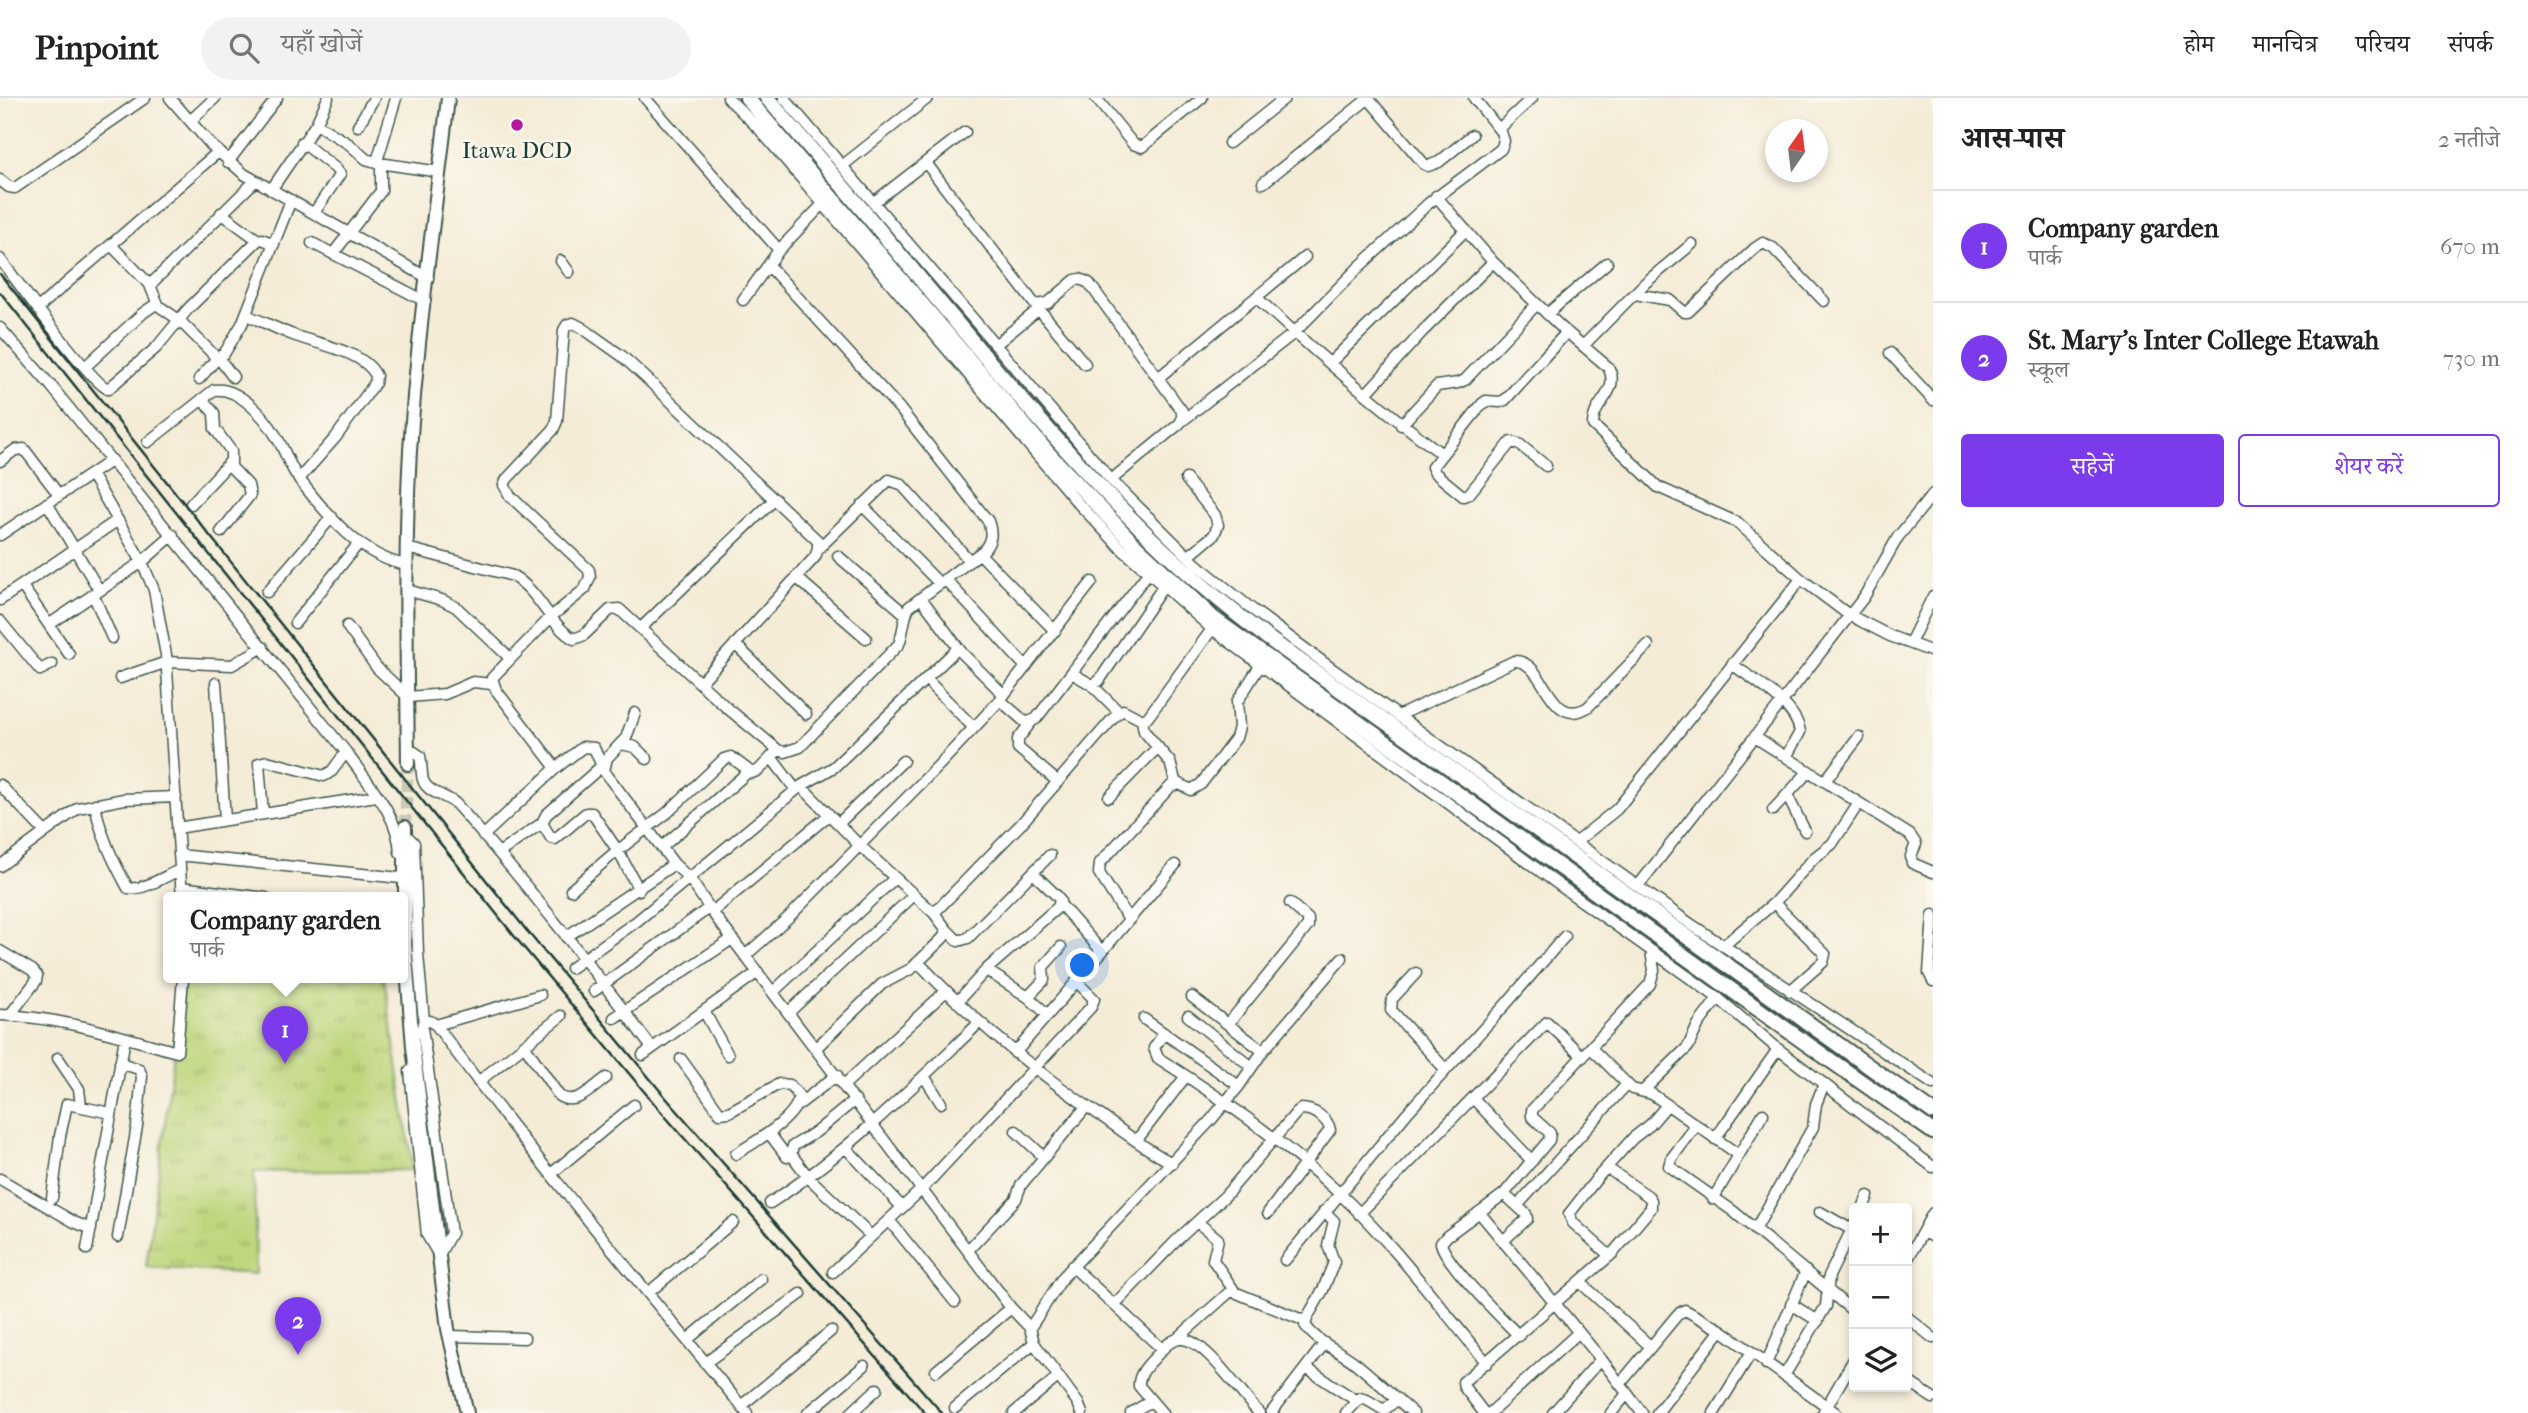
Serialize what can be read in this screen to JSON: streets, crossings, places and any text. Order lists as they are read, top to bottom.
{
  "places": ["Itawa DCD"],
  "north": "top",
  "page": {
    "header": "Pinpoint",
    "search": "यहाँ खोजें",
    "nav": [
      "होम",
      "मानचित्र",
      "परिचय",
      "संपर्क"
    ],
    "heading": ["आस-पास", "2 नतीजे"],
    "list": [
      {
        "mark": "1",
        "name": "Company garden",
        "note": "पार्क",
        "value": "670 m"
      },
      {
        "mark": "2",
        "name": "St. Mary's Inter College Etawah",
        "note": "स्कूल",
        "value": "730 m"
      }
    ],
    "buttons": ["सहेजें", "शेयर करें"],
    "popup": ["Company garden", "पार्क"],
    "pins": ["1", "2"],
    "map_buttons": ["+", "−"]
  }
}
